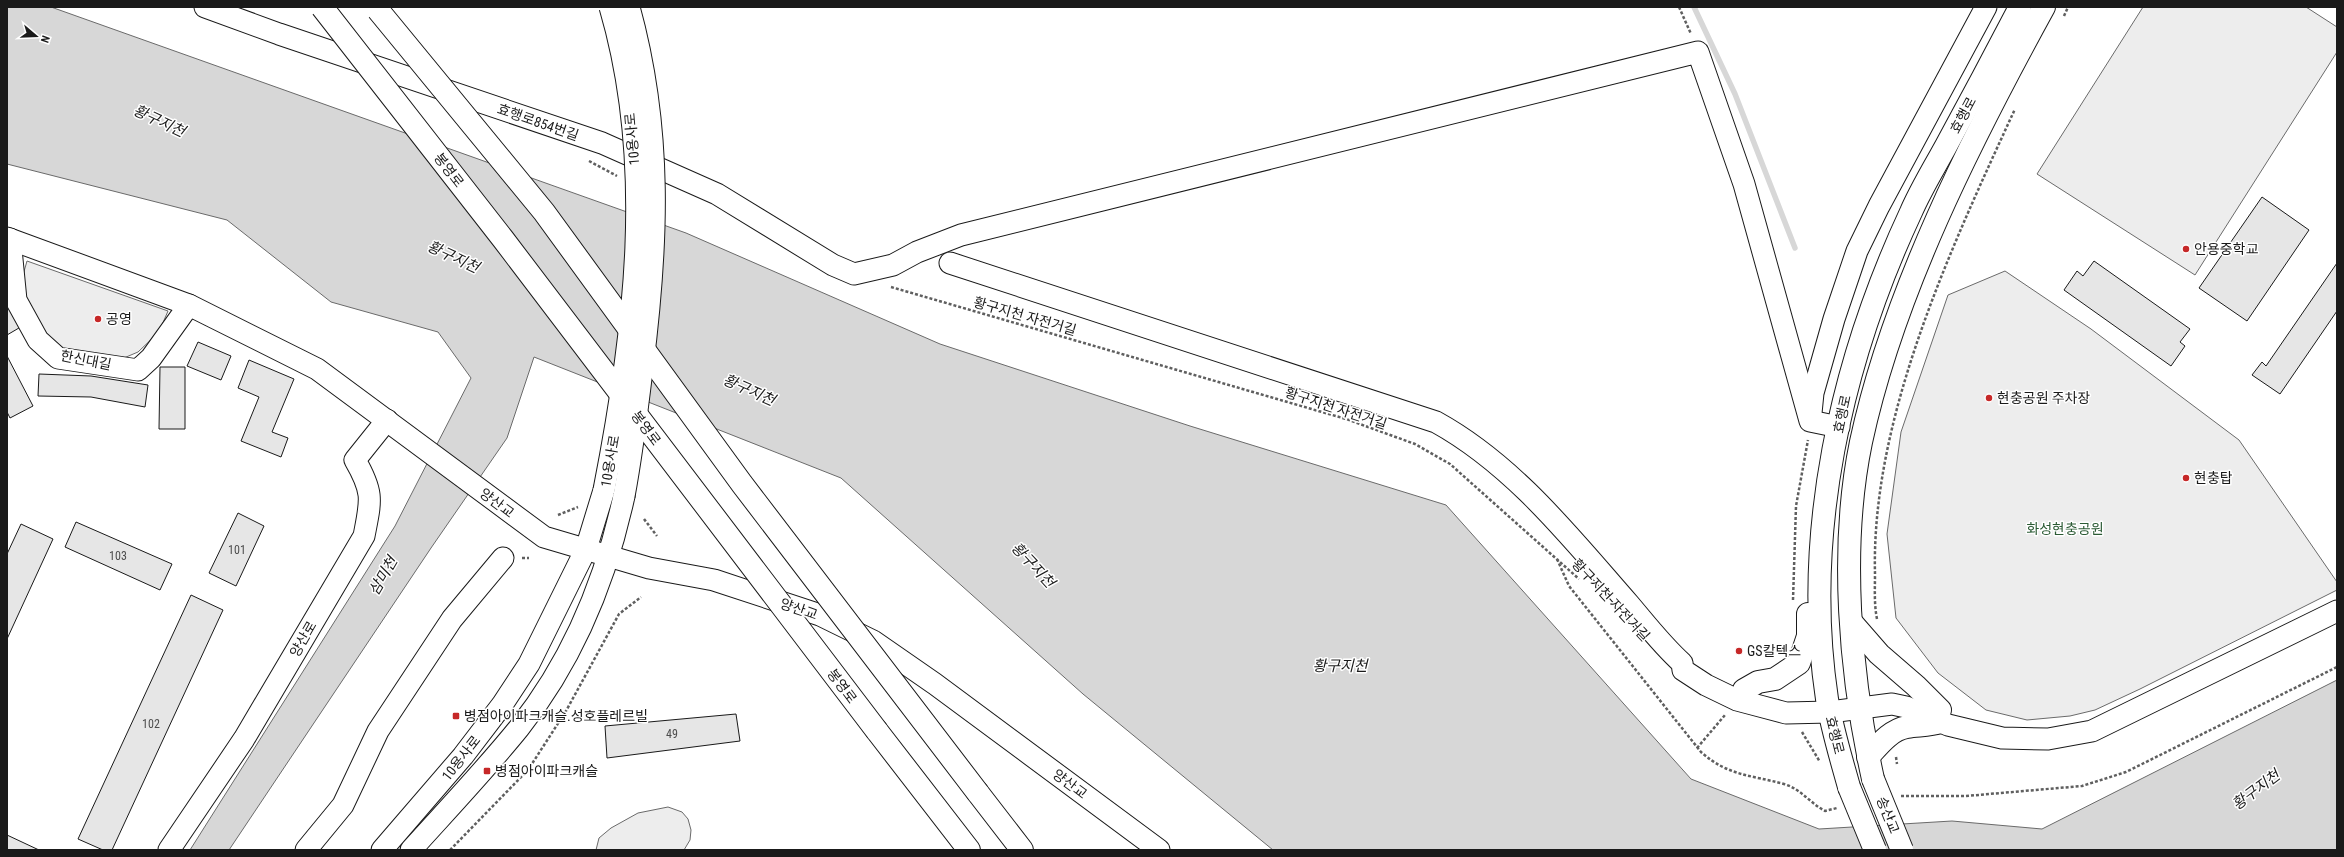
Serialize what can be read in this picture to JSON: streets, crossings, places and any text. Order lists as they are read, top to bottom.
{
  "streets": {
    "main road": ["효행로", "봉영로", "송산교"],
    "street": [
      "효행로854번길",
      "10용사로",
      "한신대길",
      "양산교",
      "양산로"
    ],
    "path": ["황구지천 자전거길"]
  },
  "crossings": [
    ["효행로", "송산교"],
    ["10용사로", "양산교"],
    ["한신대길", "양산교"],
    ["한신대길", "양산로"]
  ],
  "water": ["황구지천", "삼미천"],
  "parks": ["화성현충공원"],
  "places": {
    "other": [
      "안용중학교",
      "공영",
      "현충공원 주차장",
      "현충탑",
      "GS칼텍스"
    ],
    "transit": ["병점아이파크캐슬.성호플레르빌", "병점아이파크캐슬"]
  },
  "house_numbers": [
    "101",
    "103",
    "102",
    "49"
  ],
  "north": "right"
}
